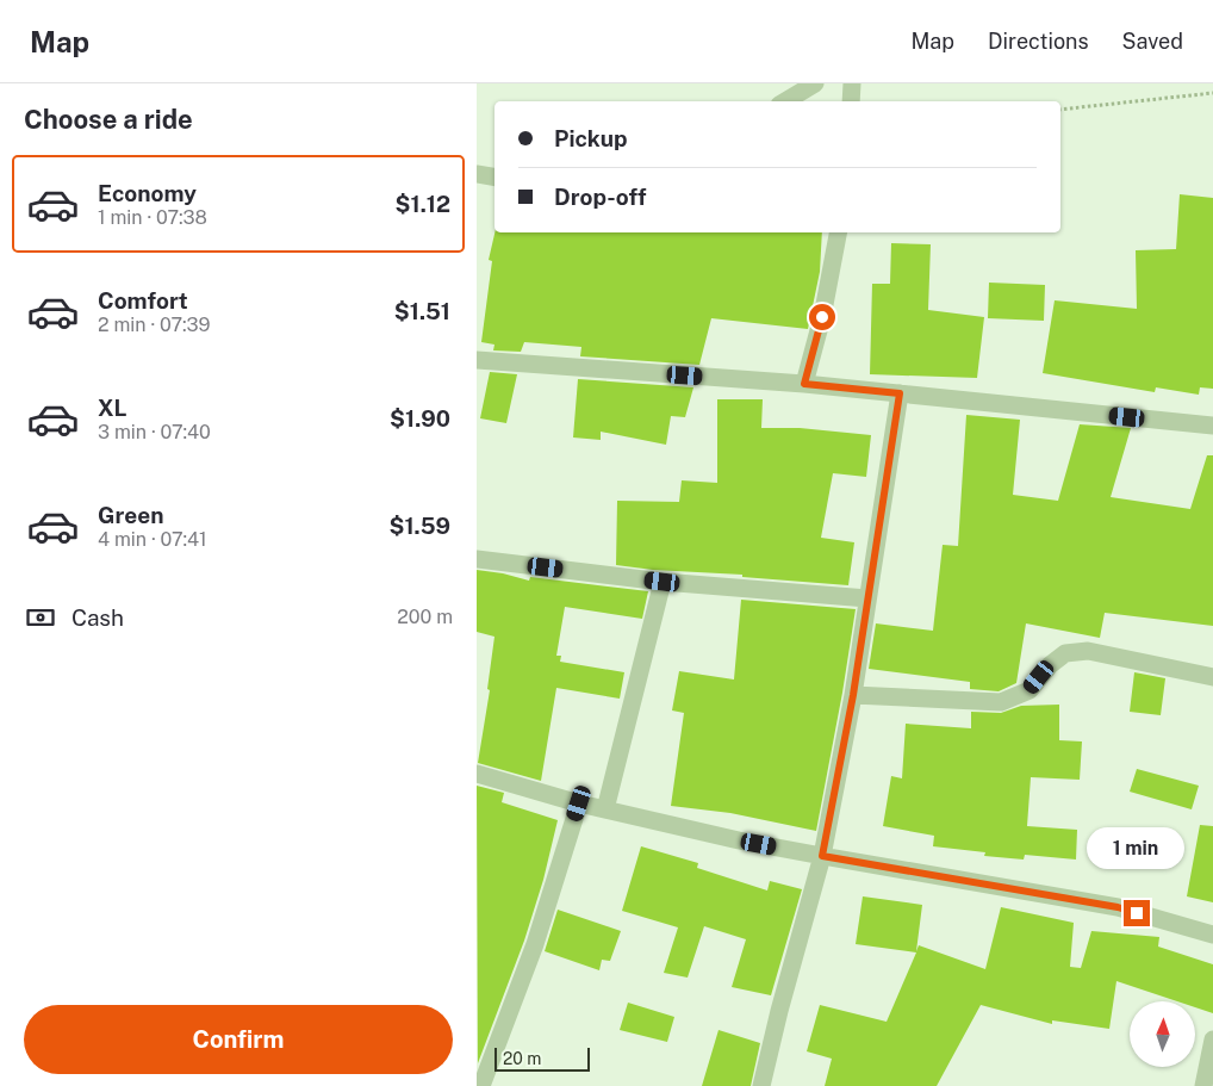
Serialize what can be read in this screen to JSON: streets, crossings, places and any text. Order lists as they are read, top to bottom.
{
  "scale_bar": "20 m",
  "north": "top",
  "page": {
    "header": "Map",
    "nav": ["Map", "Directions", "Saved"],
    "heading": "Choose a ride",
    "banner": ["Pickup", "Drop-off"],
    "list": [
      {
        "name": "Economy",
        "note": "1 min · 07:38",
        "value": "$1.12"
      },
      {
        "name": "Comfort",
        "note": "2 min · 07:39",
        "value": "$1.51"
      },
      {
        "name": "XL",
        "note": "3 min · 07:40",
        "value": "$1.90"
      },
      {
        "name": "Green",
        "note": "4 min · 07:41",
        "value": "$1.59"
      }
    ],
    "pay": ["Cash", "200 m"],
    "bubble": "1 min",
    "buttons": "Confirm",
    "scale": "20 m"
  }
}
